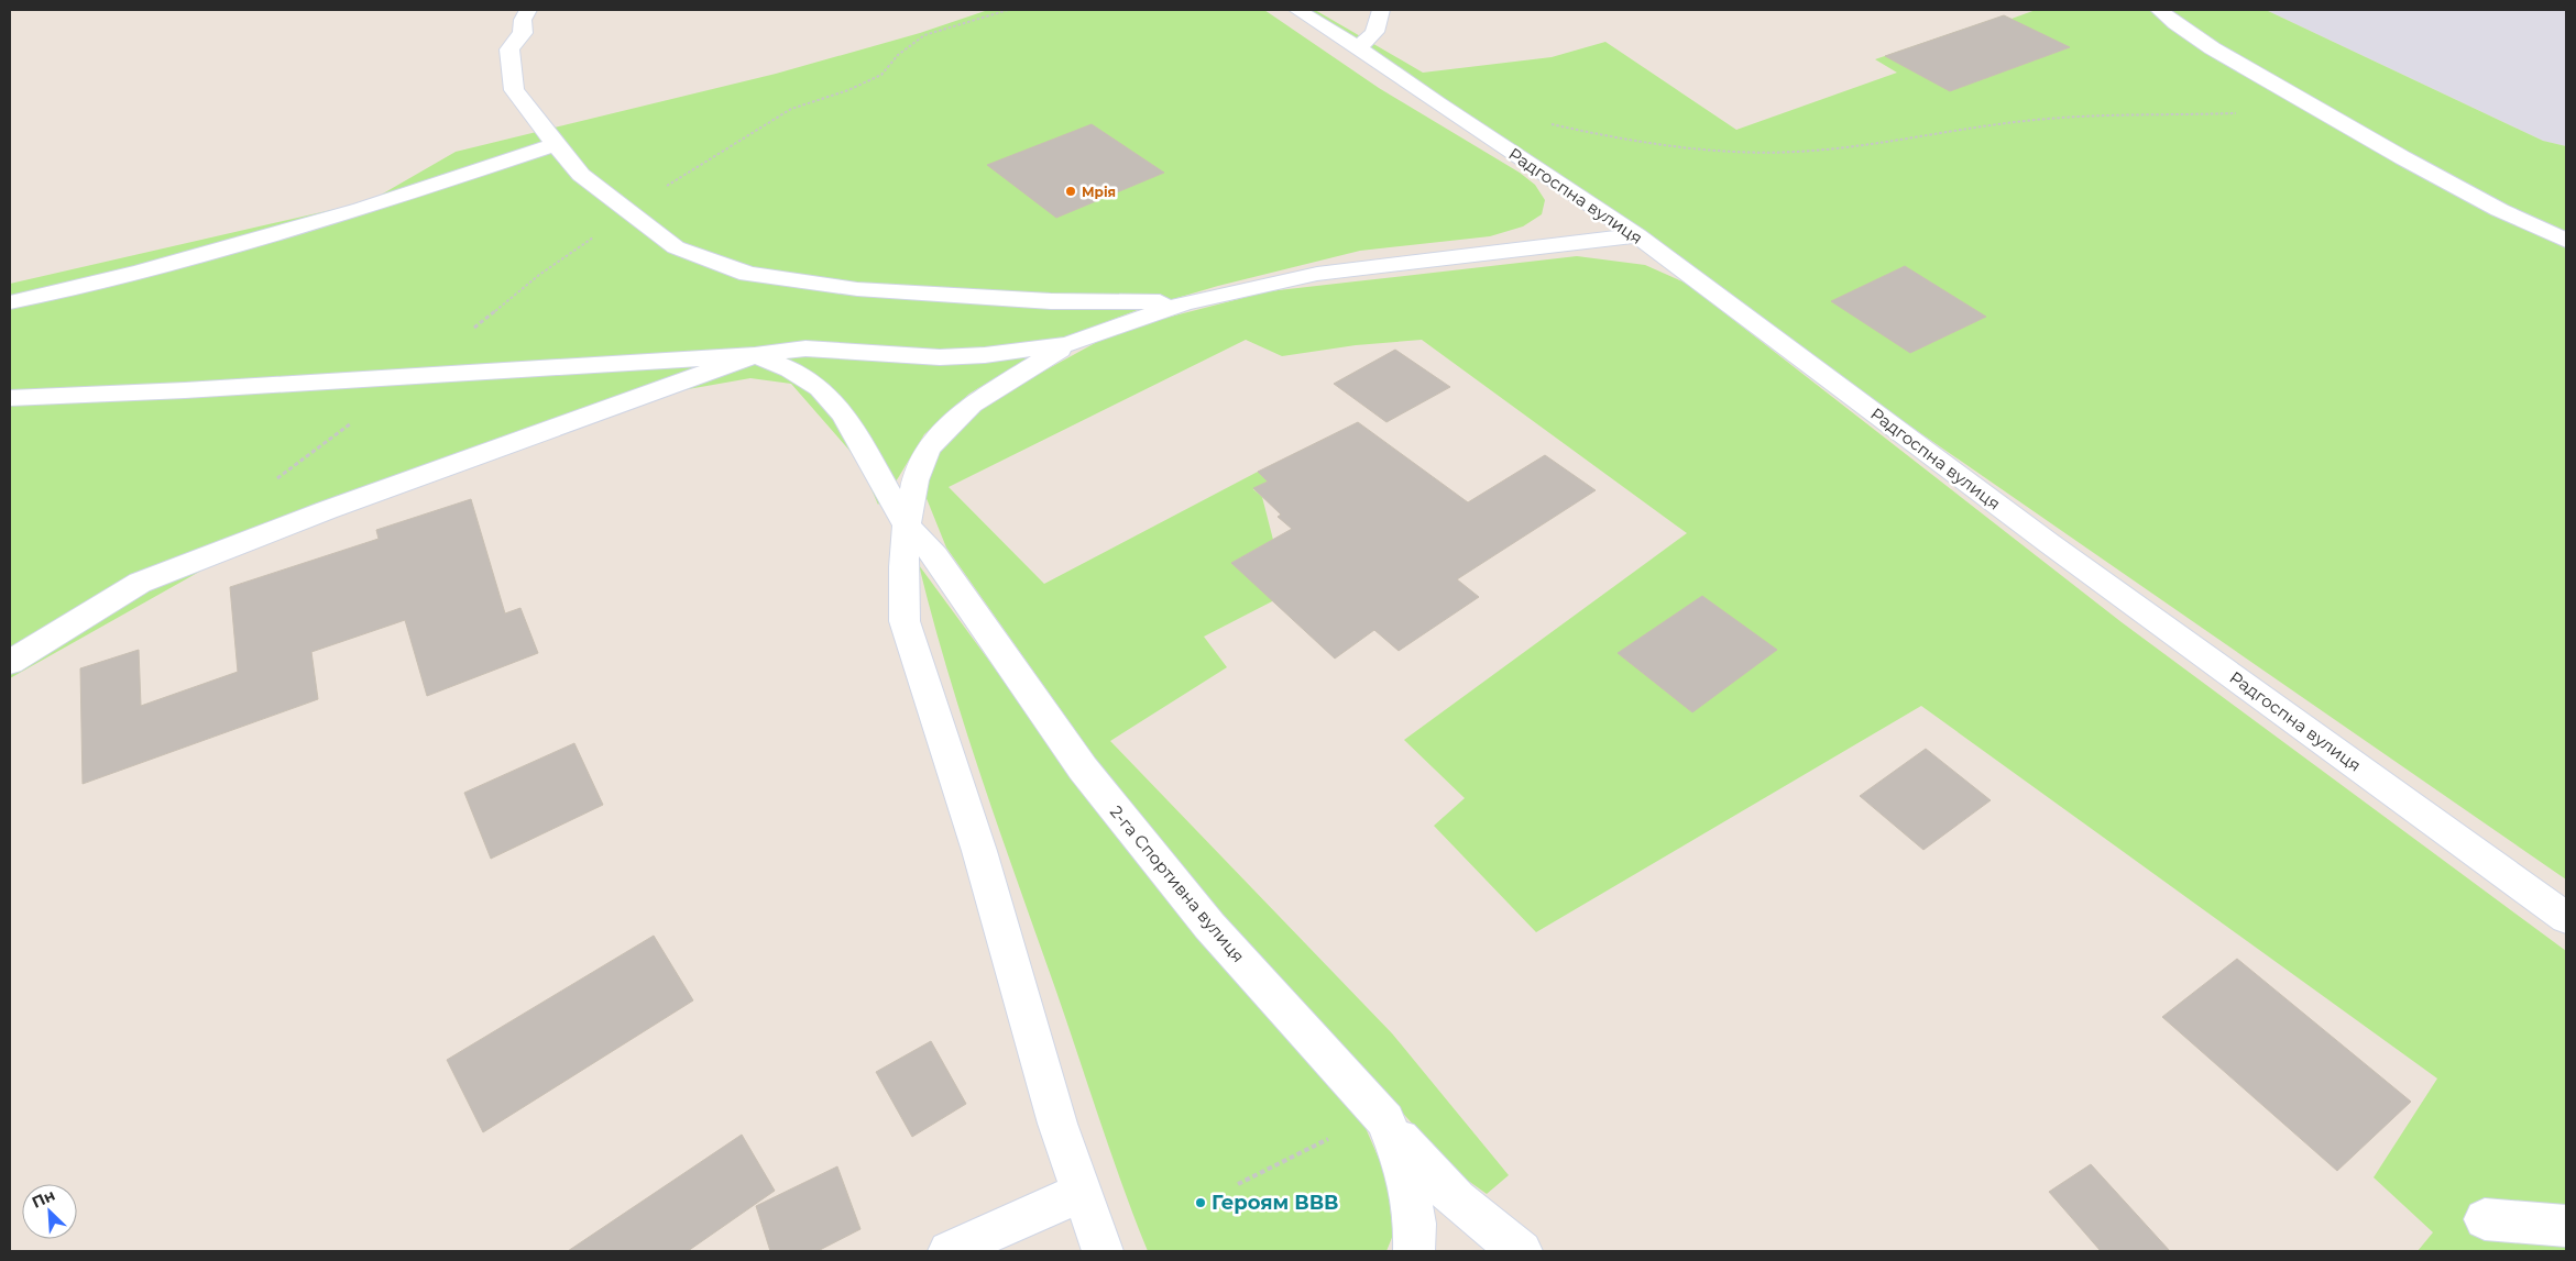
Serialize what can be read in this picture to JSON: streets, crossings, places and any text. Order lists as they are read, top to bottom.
{
  "streets": {
    "street": ["Радгоспна вулиця", "2-га Спортивна вулиця"]
  },
  "places": ["Мрія", "Героям ВВВ"],
  "north": "top left"
}
